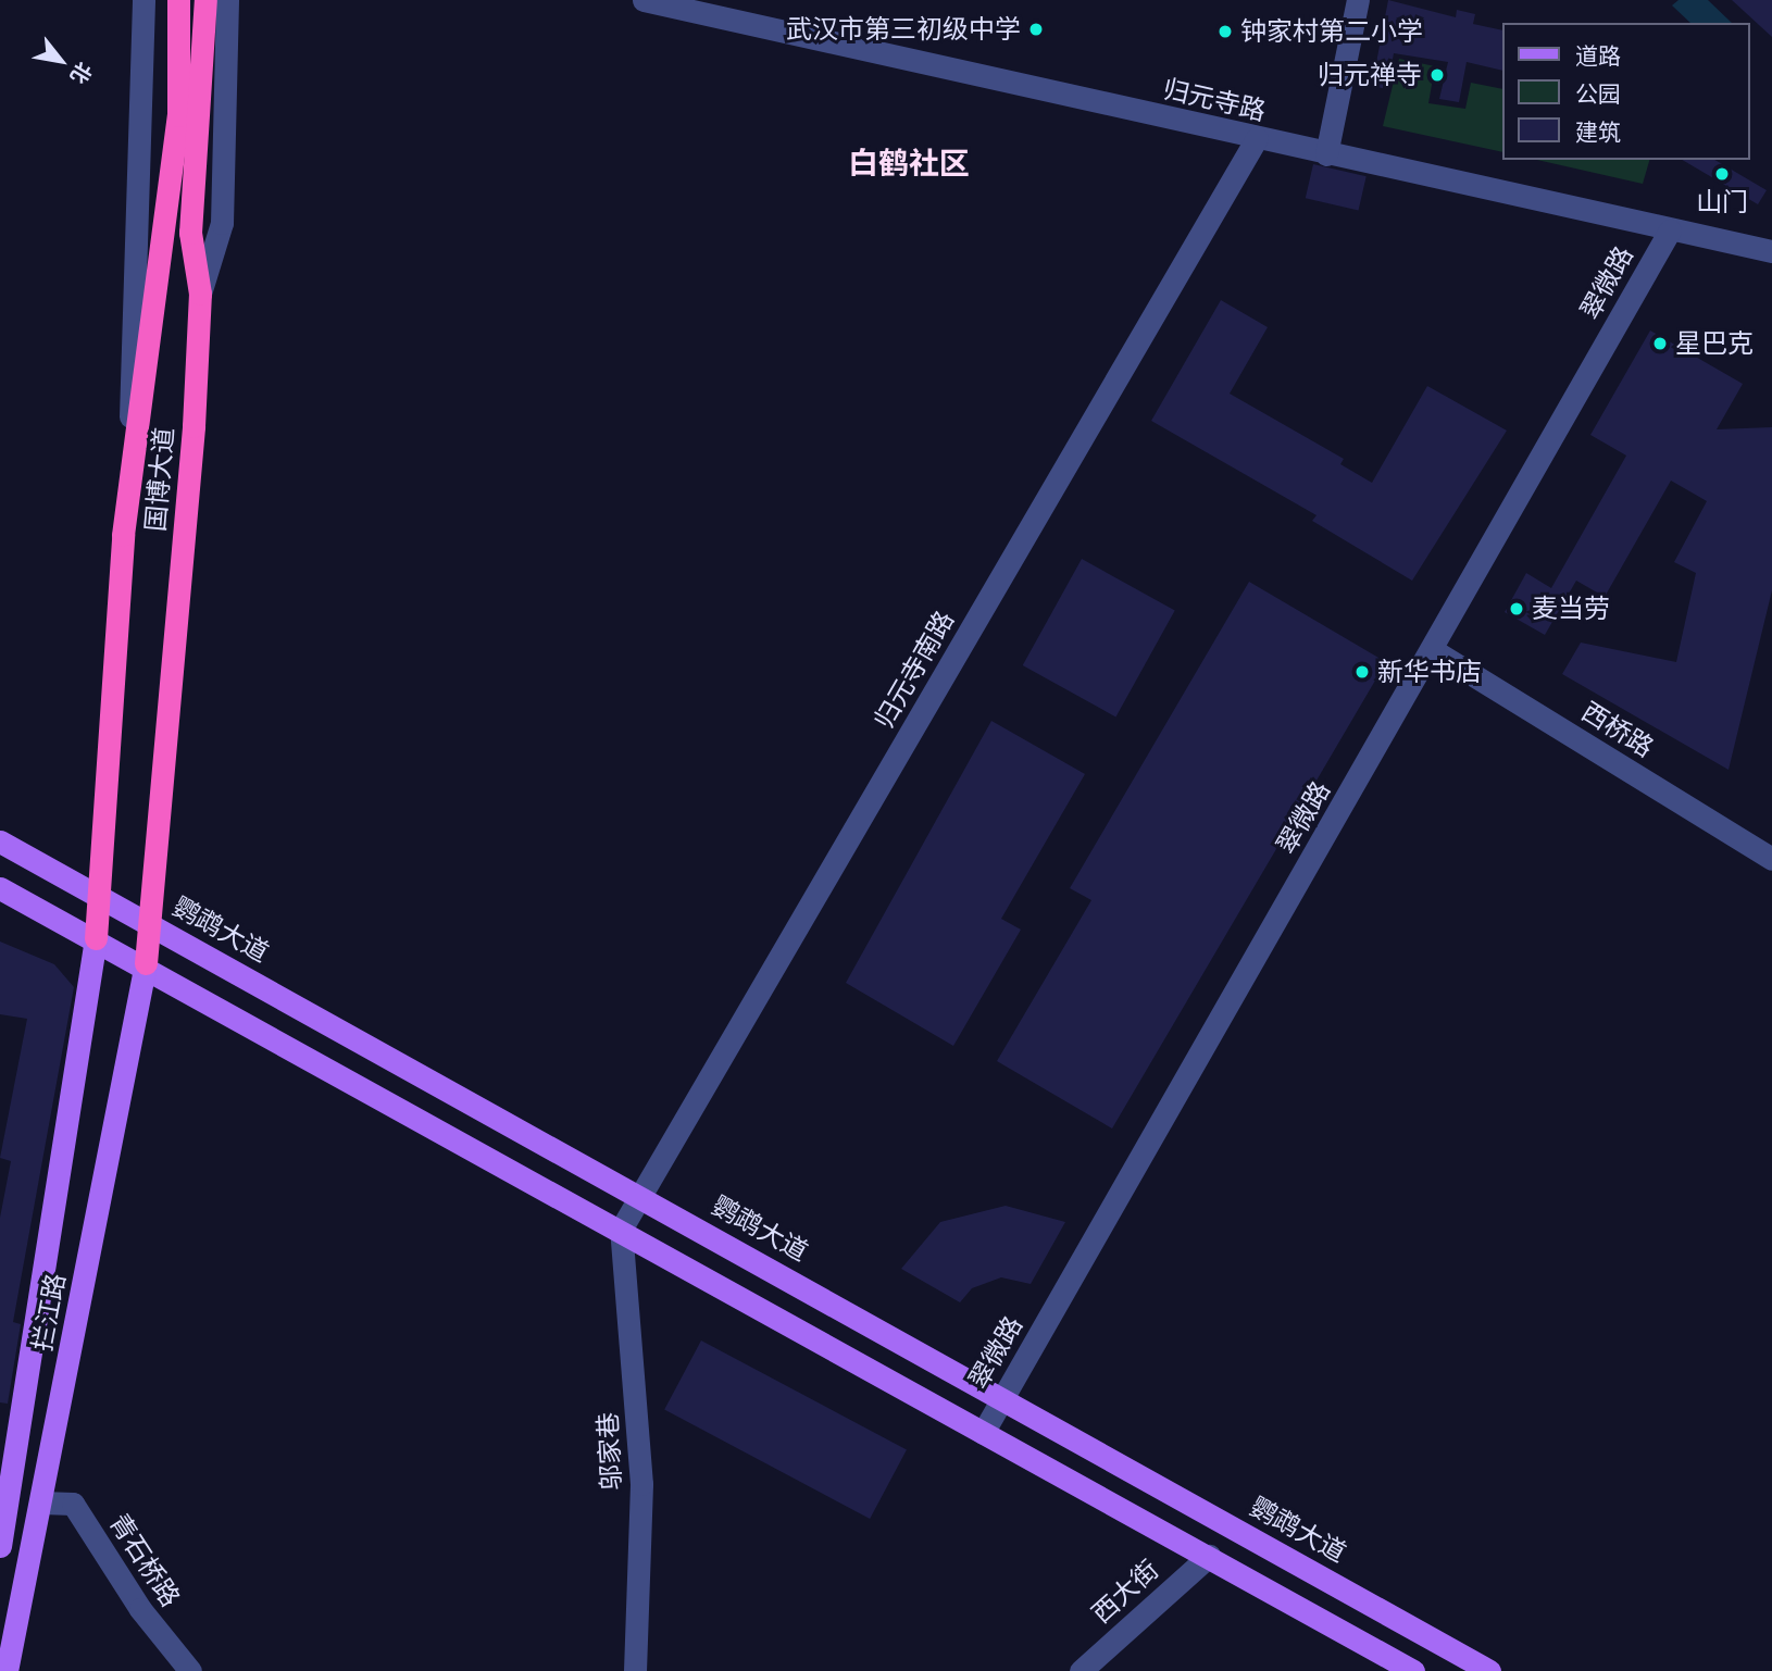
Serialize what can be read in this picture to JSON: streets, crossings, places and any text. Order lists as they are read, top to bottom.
{
  "streets": {
    "highway": ["国博大道"],
    "main road": ["鹦鹉大道", "拦江路"],
    "street": [
      "归元寺路",
      "翠微路",
      "归元寺南路",
      "西桥路",
      "邬家巷",
      "青石桥路",
      "西大街"
    ]
  },
  "crossings": [
    ["归元寺路", "翠微路"],
    ["归元寺路", "归元寺南路"],
    ["翠微路", "西桥路"],
    ["翠微路", "鹦鹉大道"],
    ["国博大道", "鹦鹉大道"],
    ["国博大道", "拦江路"],
    ["归元寺南路", "鹦鹉大道"],
    ["归元寺南路", "邬家巷"],
    ["拦江路", "青石桥路"]
  ],
  "districts": ["白鹤社区"],
  "places": [
    "武汉市第三初级中学",
    "钟家村第二小学",
    "归元禅寺",
    "山门",
    "星巴克",
    "麦当劳",
    "新华书店"
  ],
  "legend": ["道路", "公园", "建筑"],
  "north": "bottom right"
}
